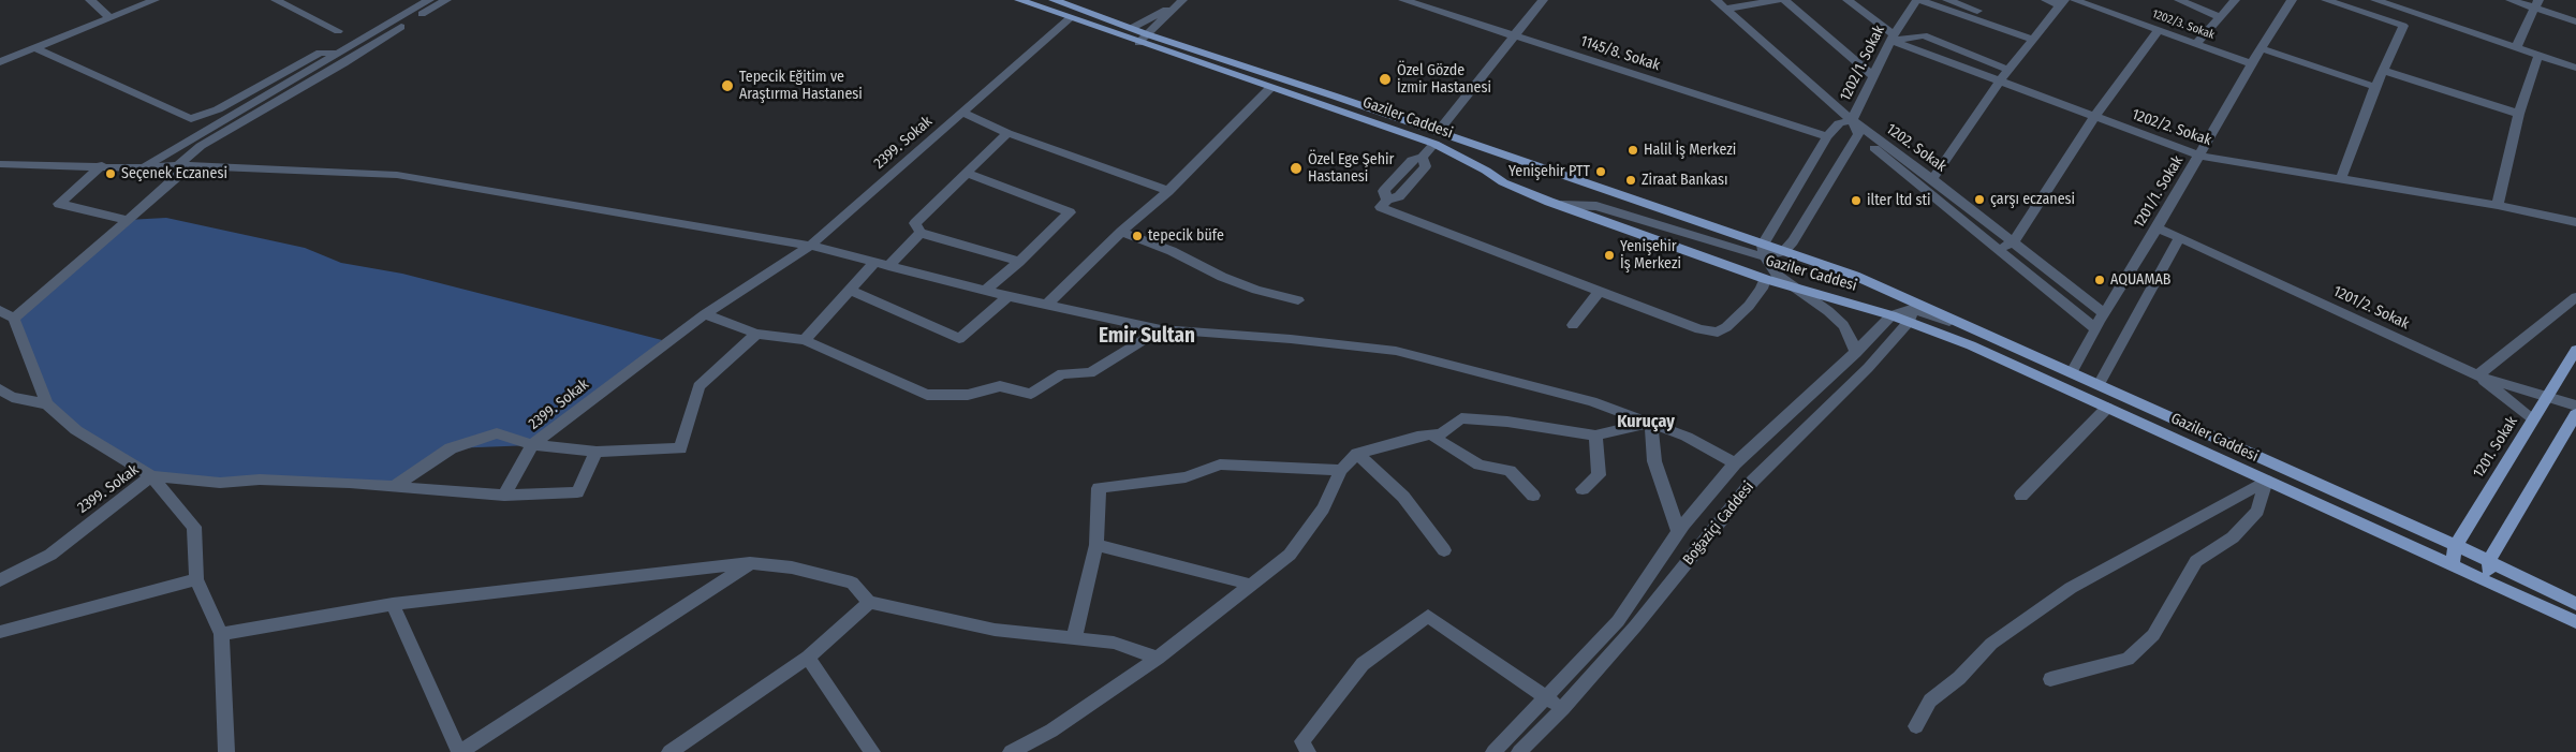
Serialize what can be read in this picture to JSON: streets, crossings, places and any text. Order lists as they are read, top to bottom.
{
  "streets": {
    "main road": ["Gaziler Caddesi", "1201. Sokak"],
    "street": [
      "1202/3. Sokak",
      "1145/8. Sokak",
      "1202/1. Sokak",
      "1202/2. Sokak",
      "2399. Sokak",
      "1202. Sokak",
      "1201/1. Sokak",
      "1201/2. Sokak",
      "Boğaziçi Caddesi"
    ]
  },
  "crossings": [
    ["1202/3. Sokak", "1201/1. Sokak"],
    ["1202/1. Sokak", "1202/2. Sokak"],
    ["1202/1. Sokak", "1202. Sokak"],
    ["Gaziler Caddesi", "2399. Sokak"],
    ["Gaziler Caddesi", "1201/1. Sokak"],
    ["Gaziler Caddesi", "1201. Sokak"],
    ["Gaziler Caddesi", "Boğaziçi Caddesi"],
    ["1202/2. Sokak", "1201/1. Sokak"],
    ["1202. Sokak", "1201/1. Sokak"],
    ["1201/1. Sokak", "1201/2. Sokak"],
    ["1201/2. Sokak", "1201. Sokak"]
  ],
  "districts": ["Emir Sultan", "Kuruçay"],
  "places": [
    "Özel Gözde İzmir Hastanesi",
    "Tepecik Eğitim ve Araştırma Hastanesi",
    "Halil İş Merkezi",
    "Özel Ege Şehir Hastanesi",
    "Yenişehir PTT",
    "Seçenek Eczanesi",
    "Ziraat Bankası",
    "çarşı eczanesi",
    "ilter ltd sti",
    "tepecik büfe",
    "Yenişehir İş Merkezi",
    "AQUAMAB"
  ]
}
